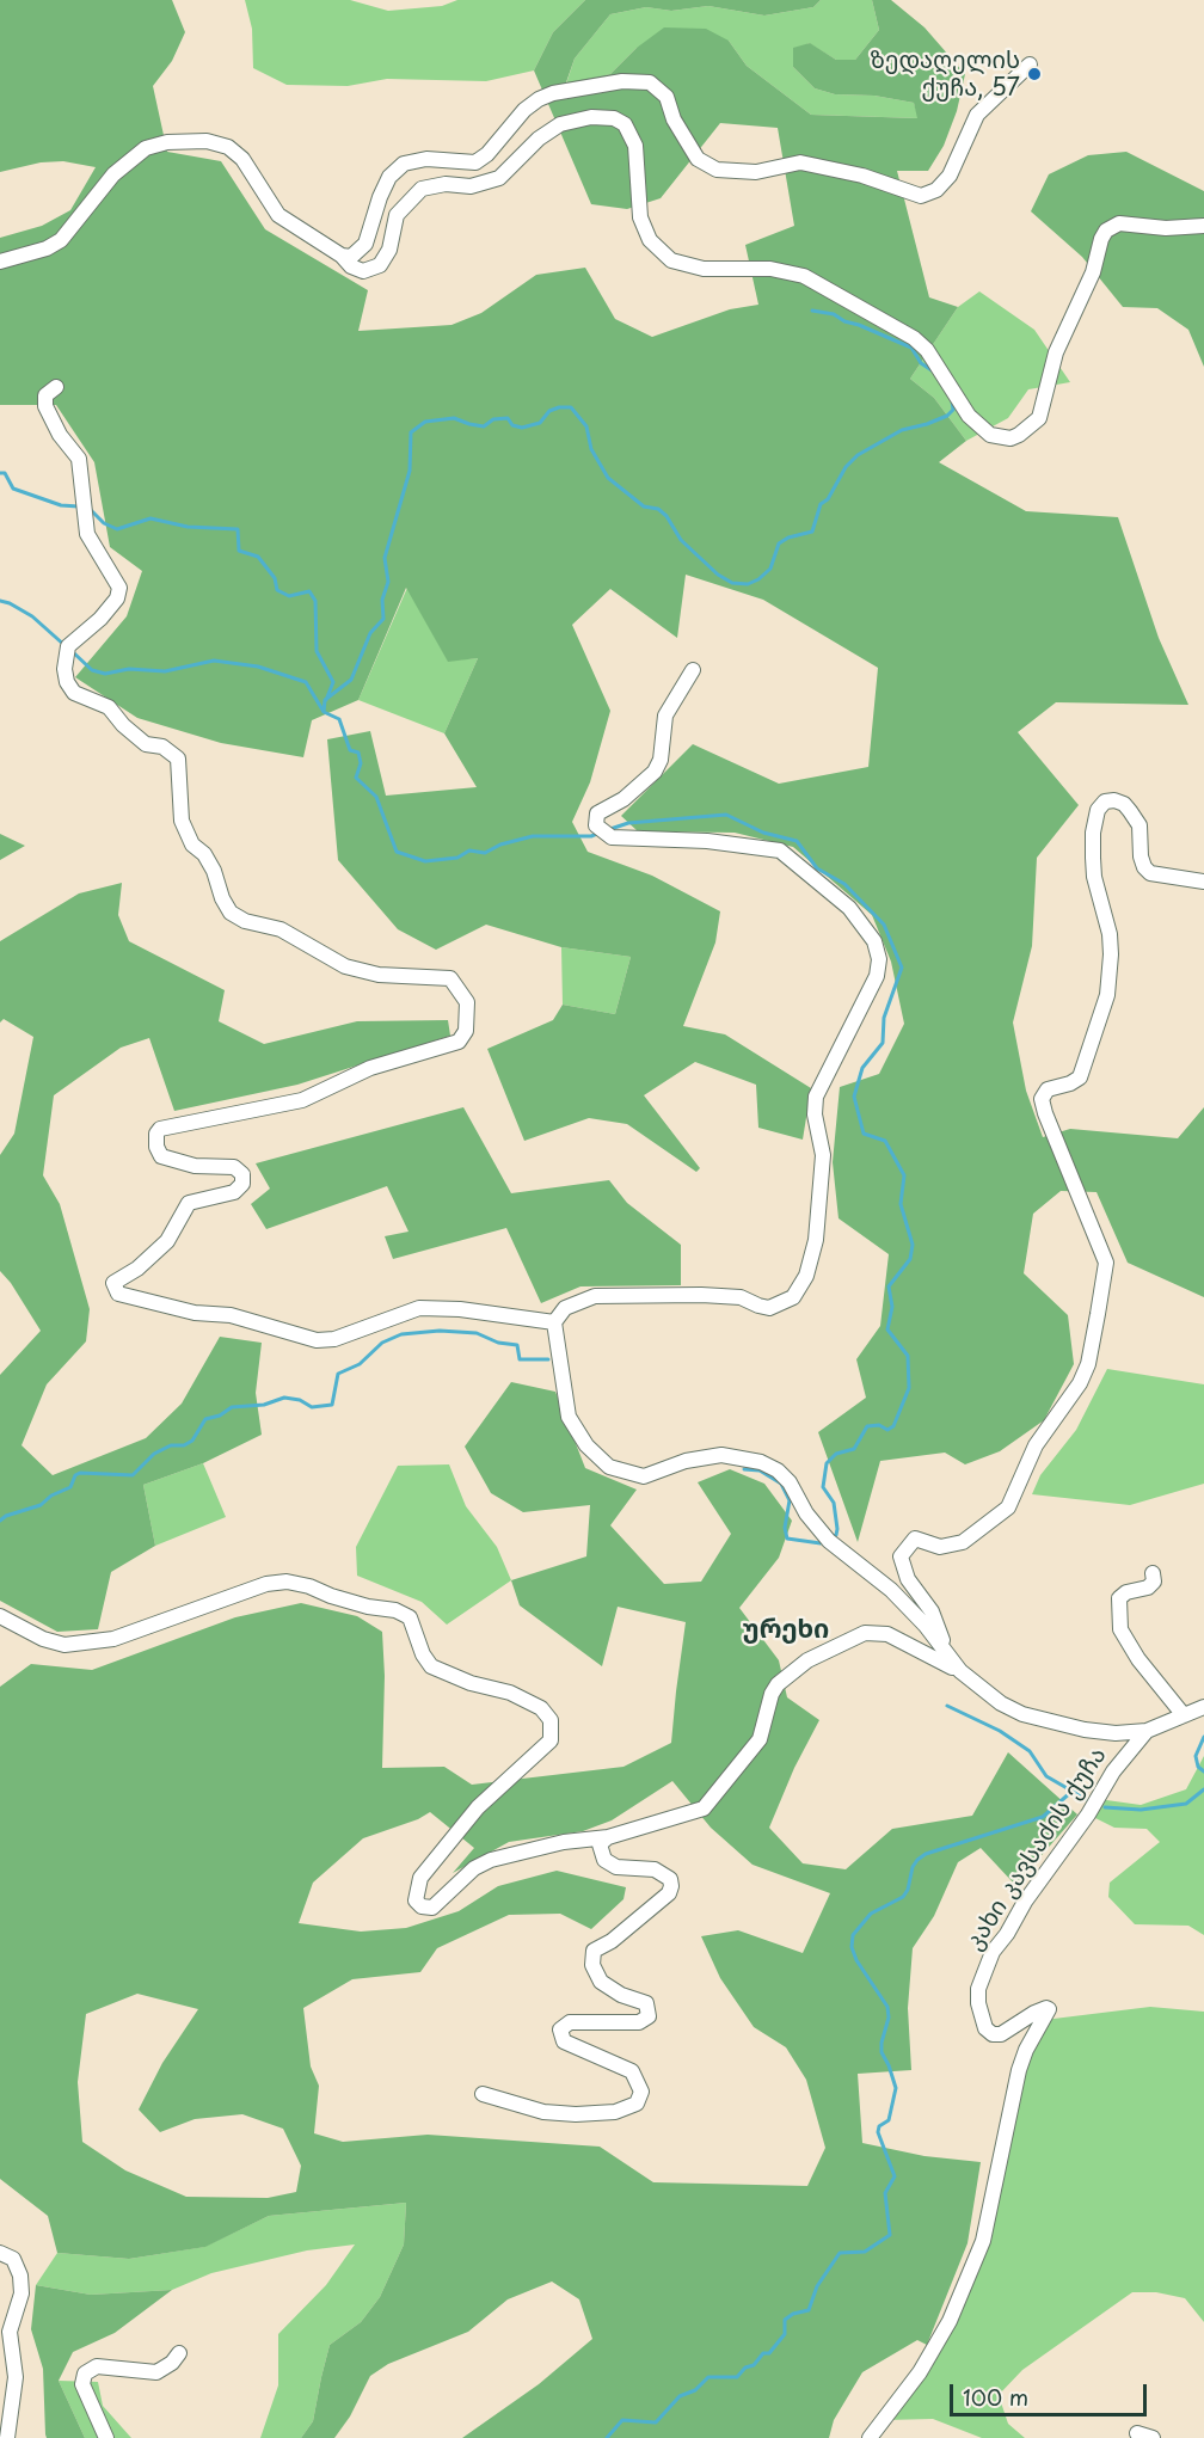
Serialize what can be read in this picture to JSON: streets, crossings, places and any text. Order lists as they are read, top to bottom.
{
  "streets": {
    "street": ["კახი კავსაძის ქუჩა"]
  },
  "districts": ["ურეხი"],
  "places": ["ზედაღელის ქუჩა, 57"],
  "scale_bar": "100 m"
}
